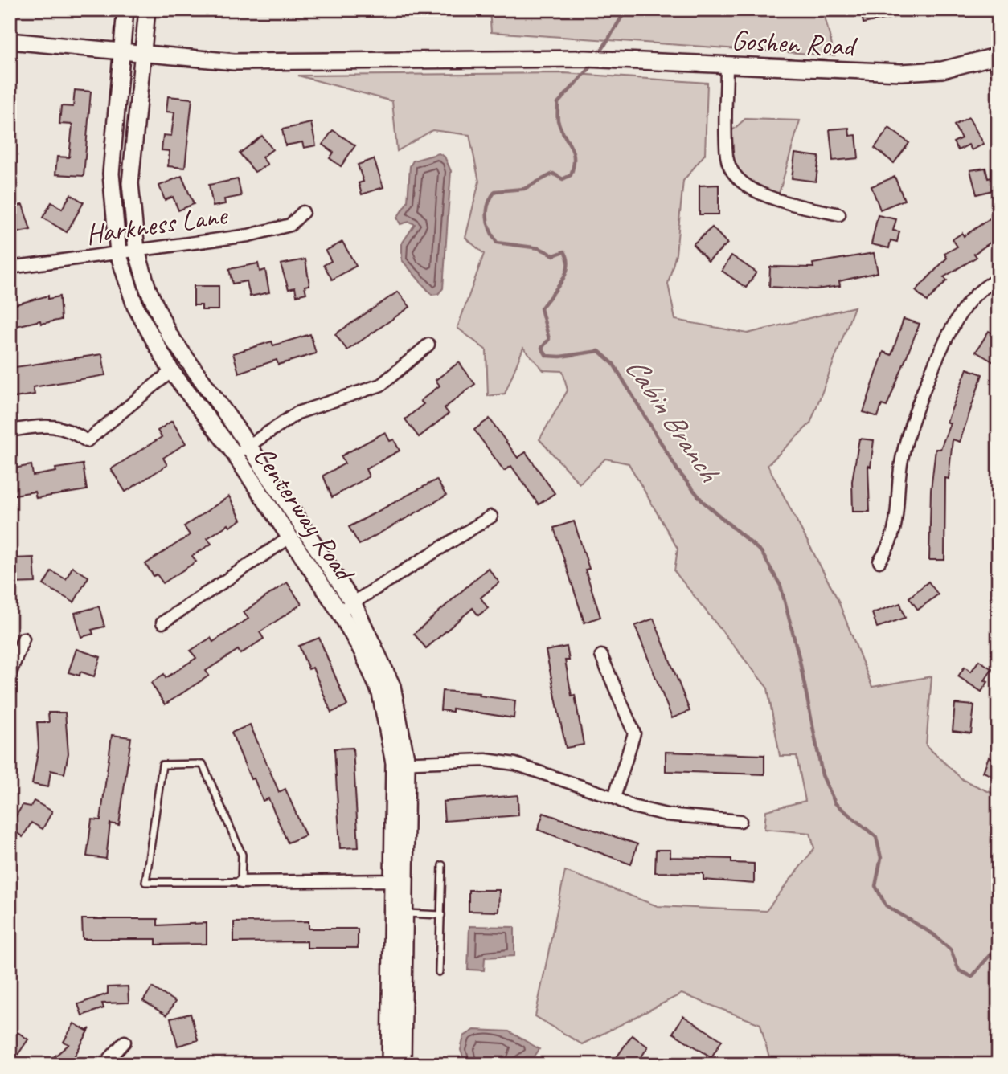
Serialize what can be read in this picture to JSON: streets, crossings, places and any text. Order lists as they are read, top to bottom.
{
  "streets": {
    "street": ["Goshen Road", "Harkness Lane", "Centerway Road"]
  },
  "crossings": [
    ["Goshen Road", "Centerway Road"],
    ["Harkness Lane", "Centerway Road"]
  ],
  "water": ["Cabin Branch"]
}
